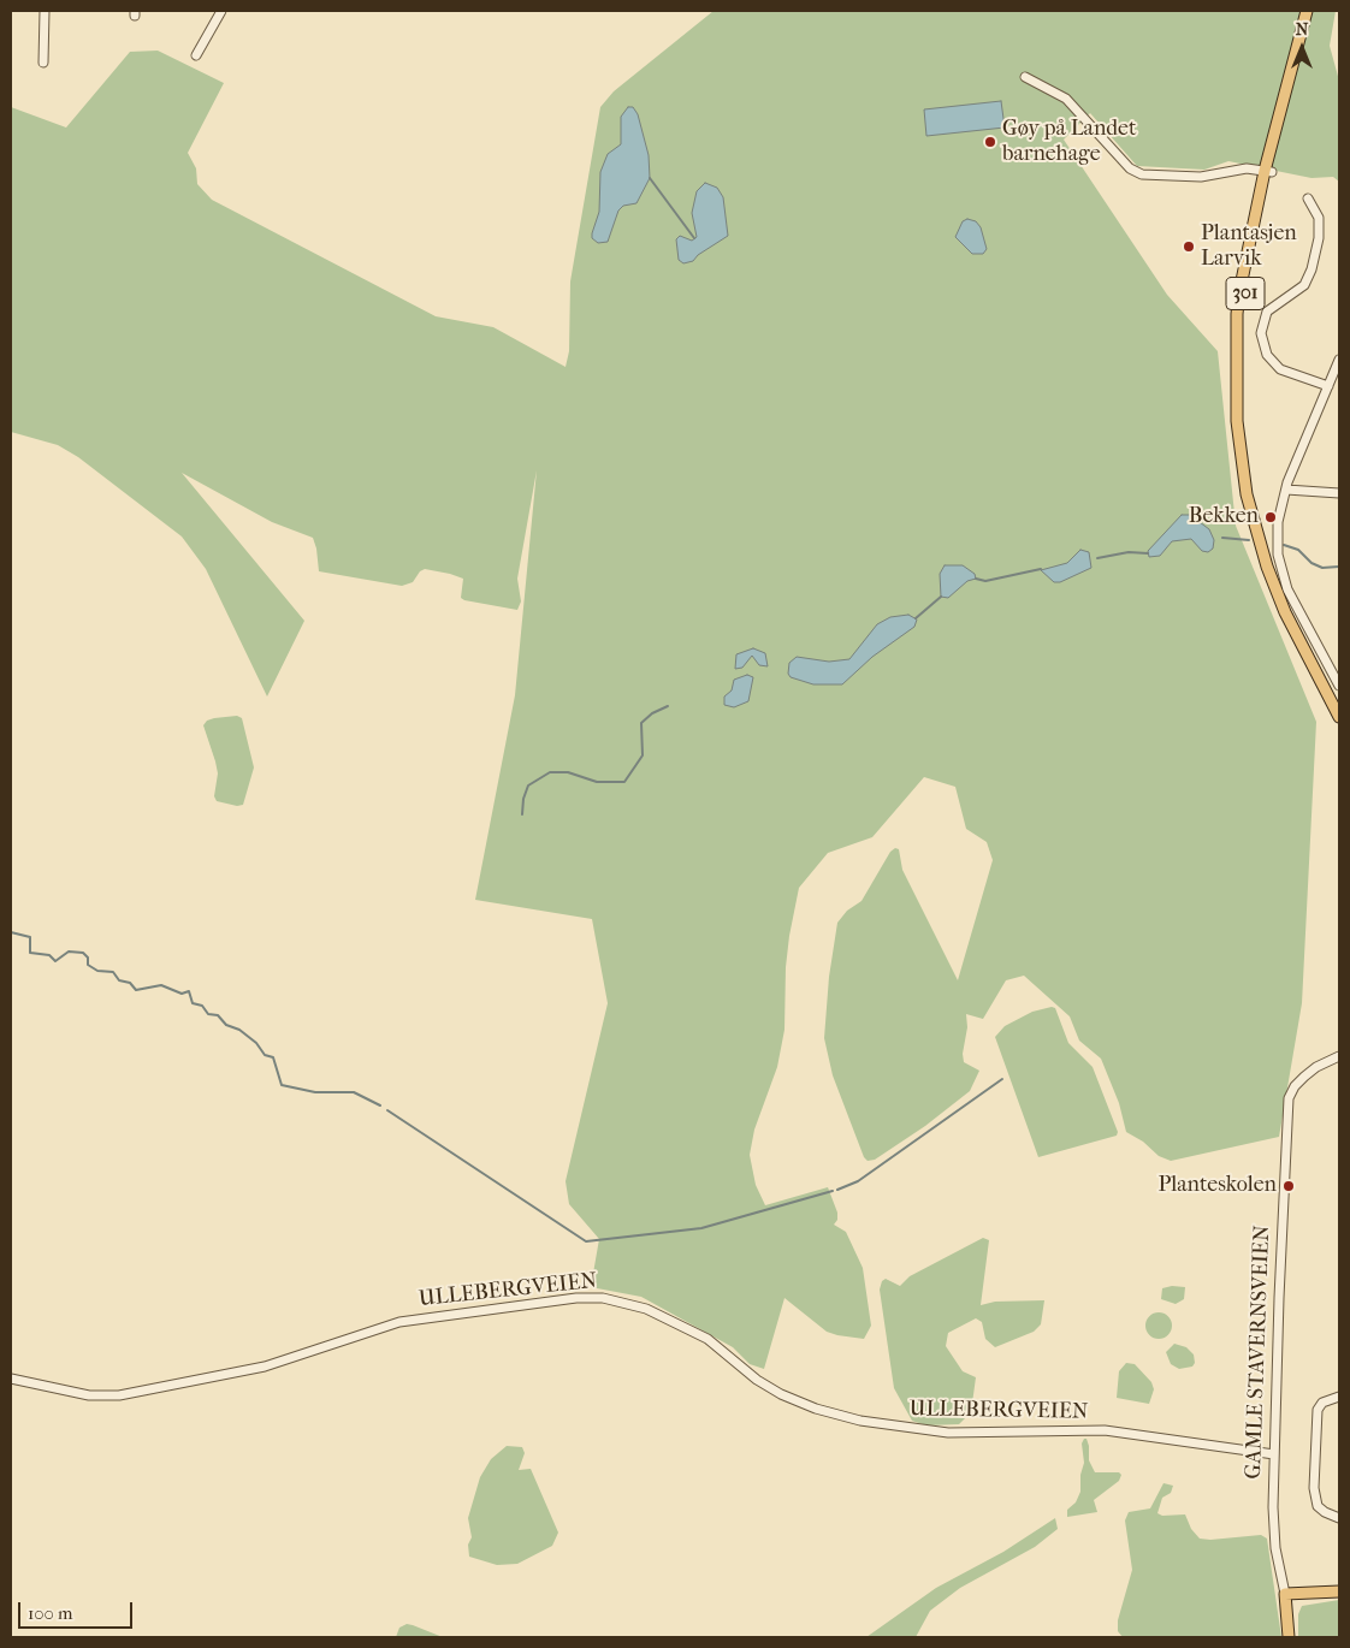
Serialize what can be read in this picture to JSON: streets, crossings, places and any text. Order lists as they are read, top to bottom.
{
  "streets": {
    "main road": ["301", "GAMLE STAVERNSVEIEN"],
    "street": ["ULLEBERGVEIEN"]
  },
  "crossings": [
    ["ULLEBERGVEIEN", "GAMLE STAVERNSVEIEN"]
  ],
  "places": [
    "Gøy på Landet barnehage",
    "Plantasjen Larvik",
    "Bekken",
    "Planteskolen"
  ],
  "scale_bar": "100 m",
  "north": "top"
}
